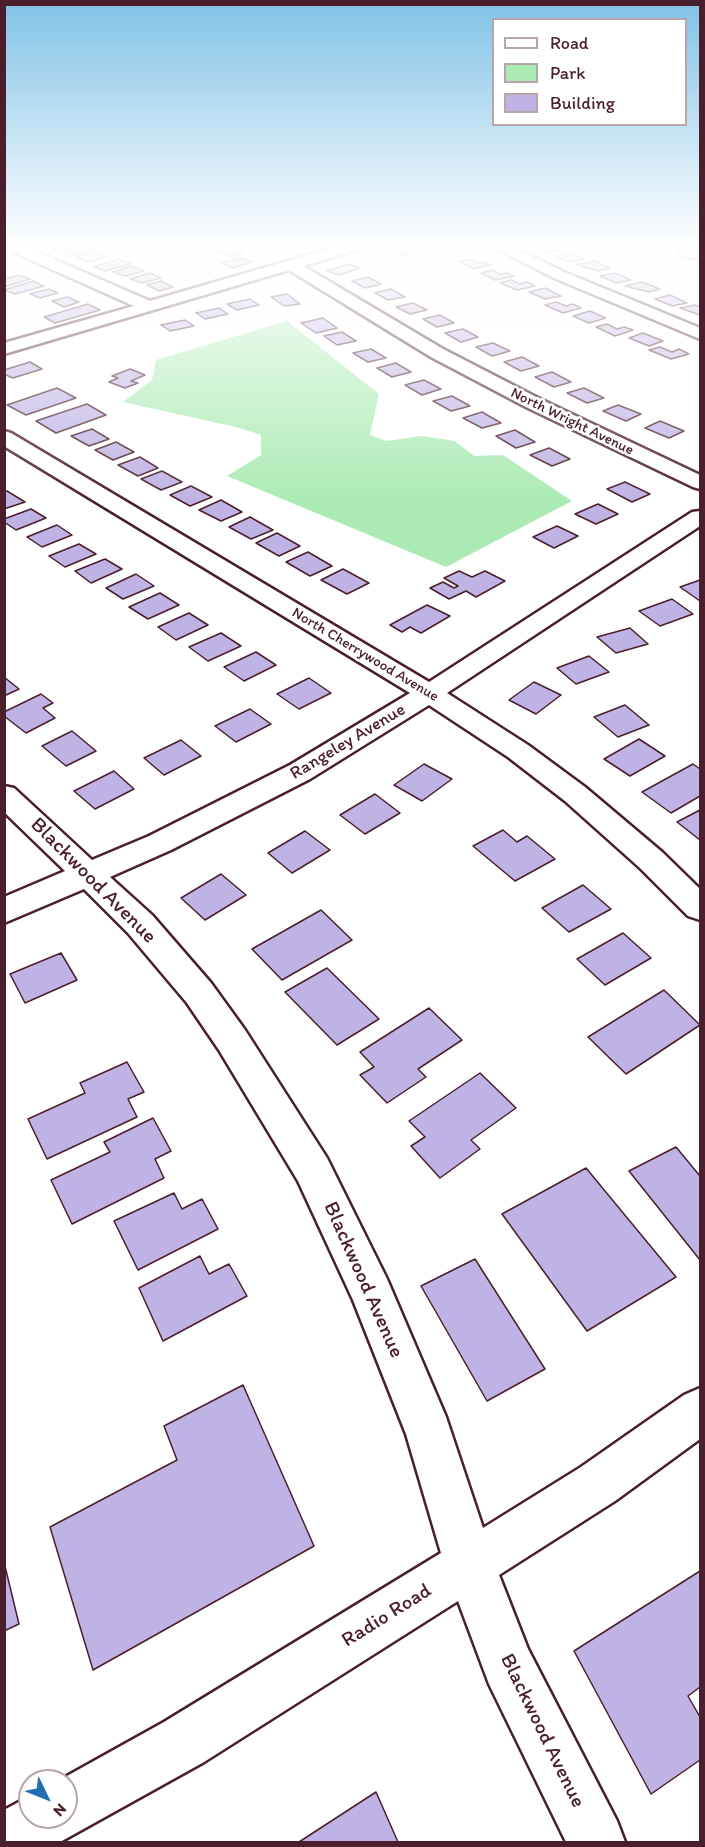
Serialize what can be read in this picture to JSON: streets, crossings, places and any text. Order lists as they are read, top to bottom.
{
  "streets": {
    "street": [
      "North Wright Avenue",
      "North Cherrywood Avenue",
      "Rangeley Avenue",
      "Blackwood Avenue",
      "Radio Road"
    ]
  },
  "crossings": [
    ["North Cherrywood Avenue", "Rangeley Avenue"],
    ["Rangeley Avenue", "Blackwood Avenue"],
    ["Blackwood Avenue", "Radio Road"]
  ],
  "legend": ["Road", "Park", "Building"],
  "north": "bottom right"
}
